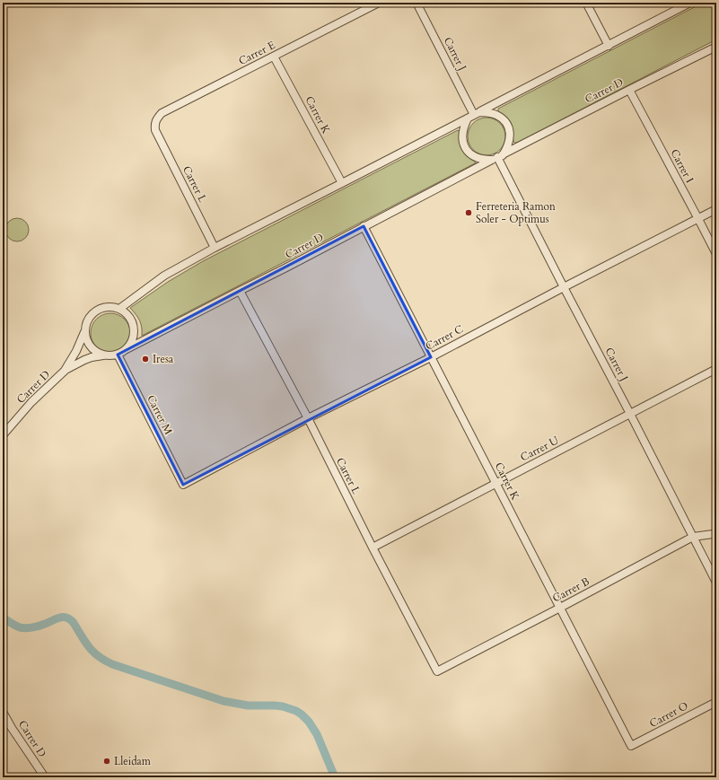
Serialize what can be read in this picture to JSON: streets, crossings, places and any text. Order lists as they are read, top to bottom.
{
  "streets": {
    "street": [
      "Carrer E",
      "Carrer J",
      "Carrer D",
      "Carrer K",
      "Carrer I",
      "Carrer L",
      "Carrer C",
      "Carrer M",
      "Carrer U",
      "Carrer B",
      "Carrer O"
    ]
  },
  "crossings": [
    ["Carrer E", "Carrer K"],
    ["Carrer E", "Carrer L"],
    ["Carrer J", "Carrer D"],
    ["Carrer J", "Carrer C"],
    ["Carrer J", "Carrer U"],
    ["Carrer J", "Carrer B"],
    ["Carrer D", "Carrer K"],
    ["Carrer D", "Carrer I"],
    ["Carrer D", "Carrer L"],
    ["Carrer D", "Carrer M"],
    ["Carrer K", "Carrer C"],
    ["Carrer K", "Carrer U"],
    ["Carrer K", "Carrer B"],
    ["Carrer K", "Carrer O"],
    ["Carrer I", "Carrer C"],
    ["Carrer L", "Carrer C"],
    ["Carrer L", "Carrer U"],
    ["Carrer L", "Carrer B"],
    ["Carrer C", "Carrer M"]
  ],
  "places": ["Ferreteria Ramon Soler - Optimus", "Iresa", "Lleidam"]
}
